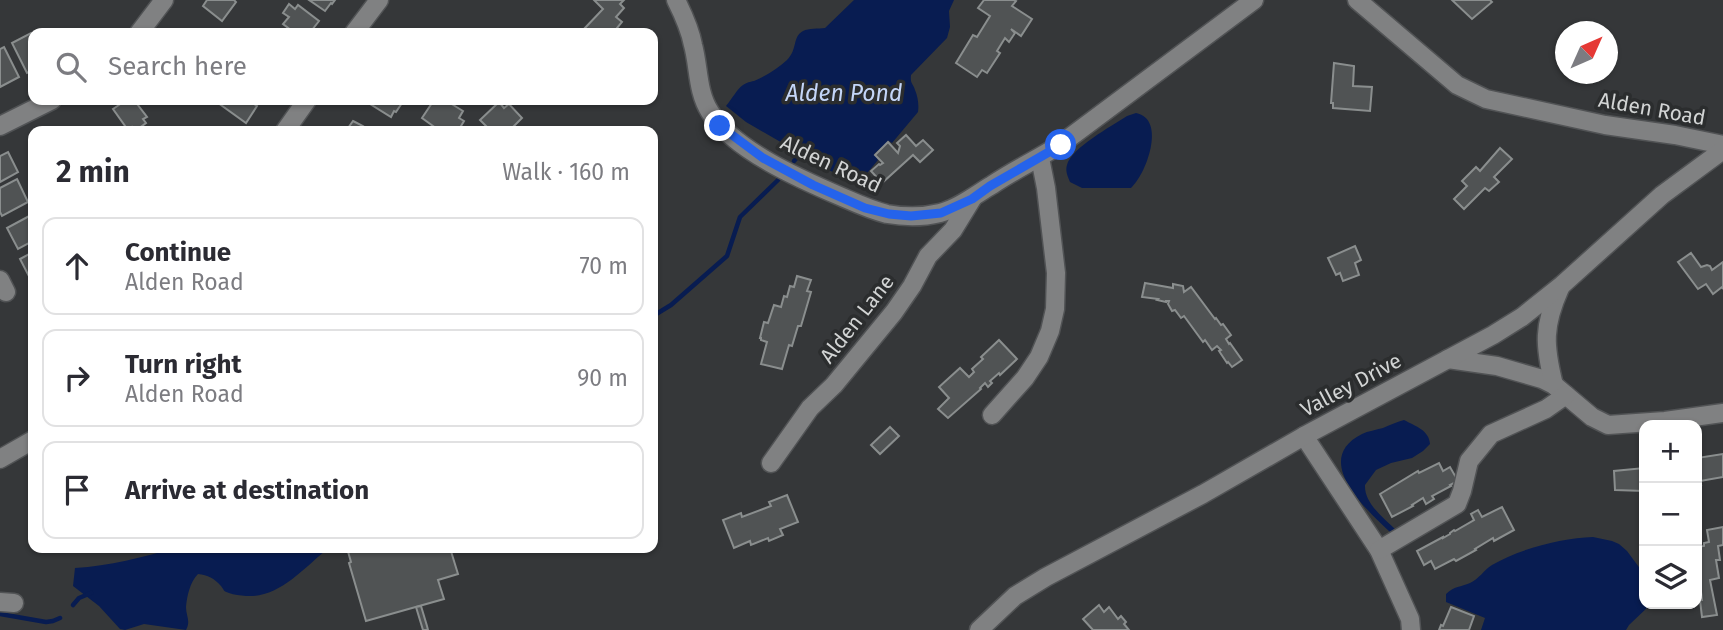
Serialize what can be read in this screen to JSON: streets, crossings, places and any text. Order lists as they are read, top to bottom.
{
  "streets": {
    "street": ["Alden Road", "Alden Lane", "Valley Drive"]
  },
  "crossings": [
    ["Alden Road", "Alden Lane"],
    ["Alden Road", "Valley Drive"]
  ],
  "water": ["Alden Pond"],
  "north": "top right",
  "page": {
    "search": "Search here",
    "heading": ["2 min", "Walk · 160 m"],
    "list": [
      ["Continue", "Alden Road", "70 m"],
      ["Turn right", "Alden Road", "90 m"],
      "Arrive at destination"
    ],
    "map_buttons": ["+", "−"]
  }
}
